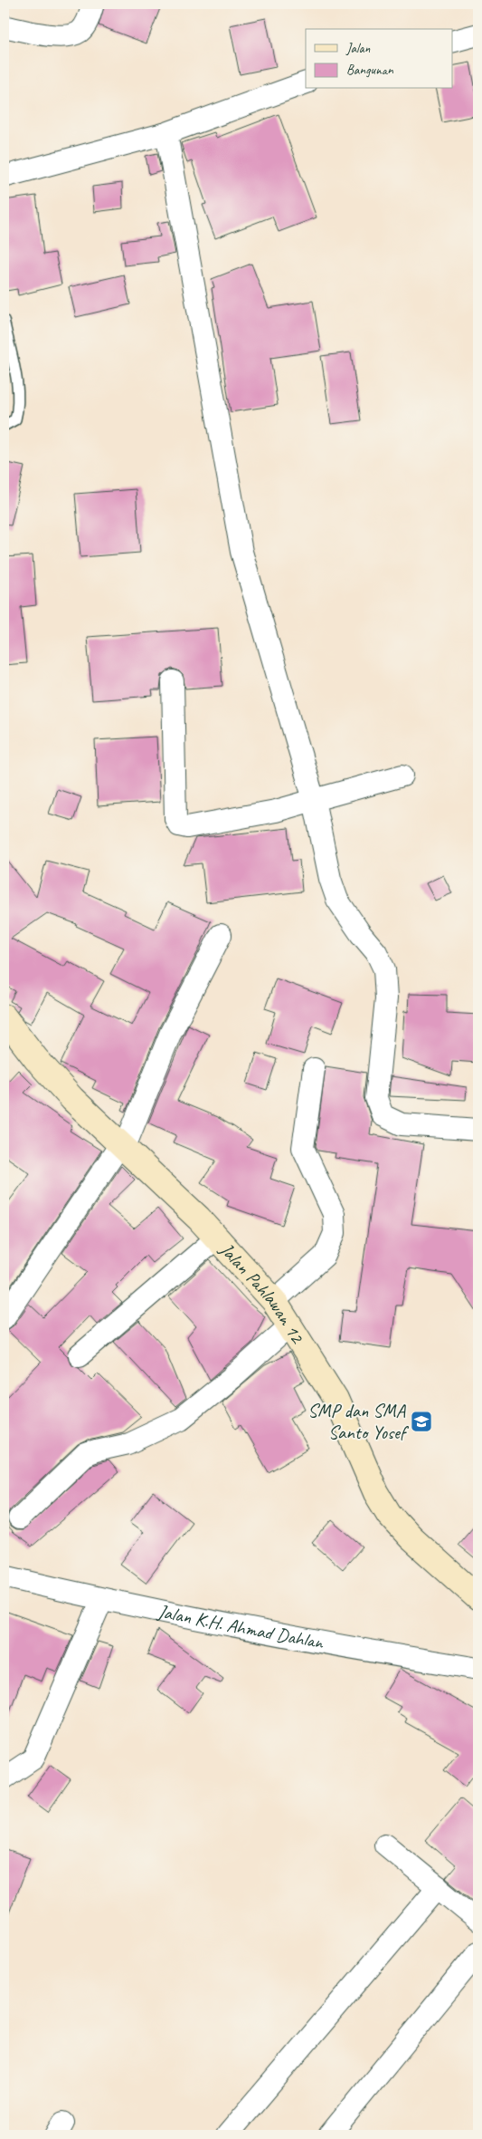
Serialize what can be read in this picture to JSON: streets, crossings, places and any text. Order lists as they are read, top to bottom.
{
  "streets": {
    "main road": ["Jalan Pahlawan 12"],
    "street": ["Jalan K.H. Ahmad Dahlan"]
  },
  "places": {
    "school or university": ["SMP dan SMA Santo Yosef"]
  },
  "legend": ["Jalan", "Bangunan"]
}
